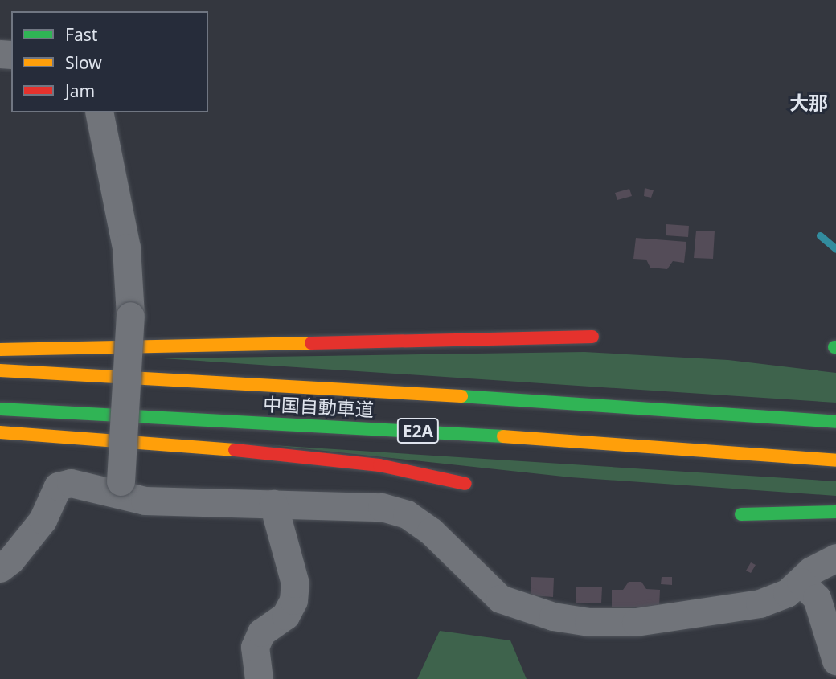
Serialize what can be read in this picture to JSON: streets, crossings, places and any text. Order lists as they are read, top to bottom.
{
  "streets": {
    "highway": ["中国自動車道", "E2A"]
  },
  "districts": ["大那"],
  "legend": ["Fast", "Slow", "Jam"]
}
